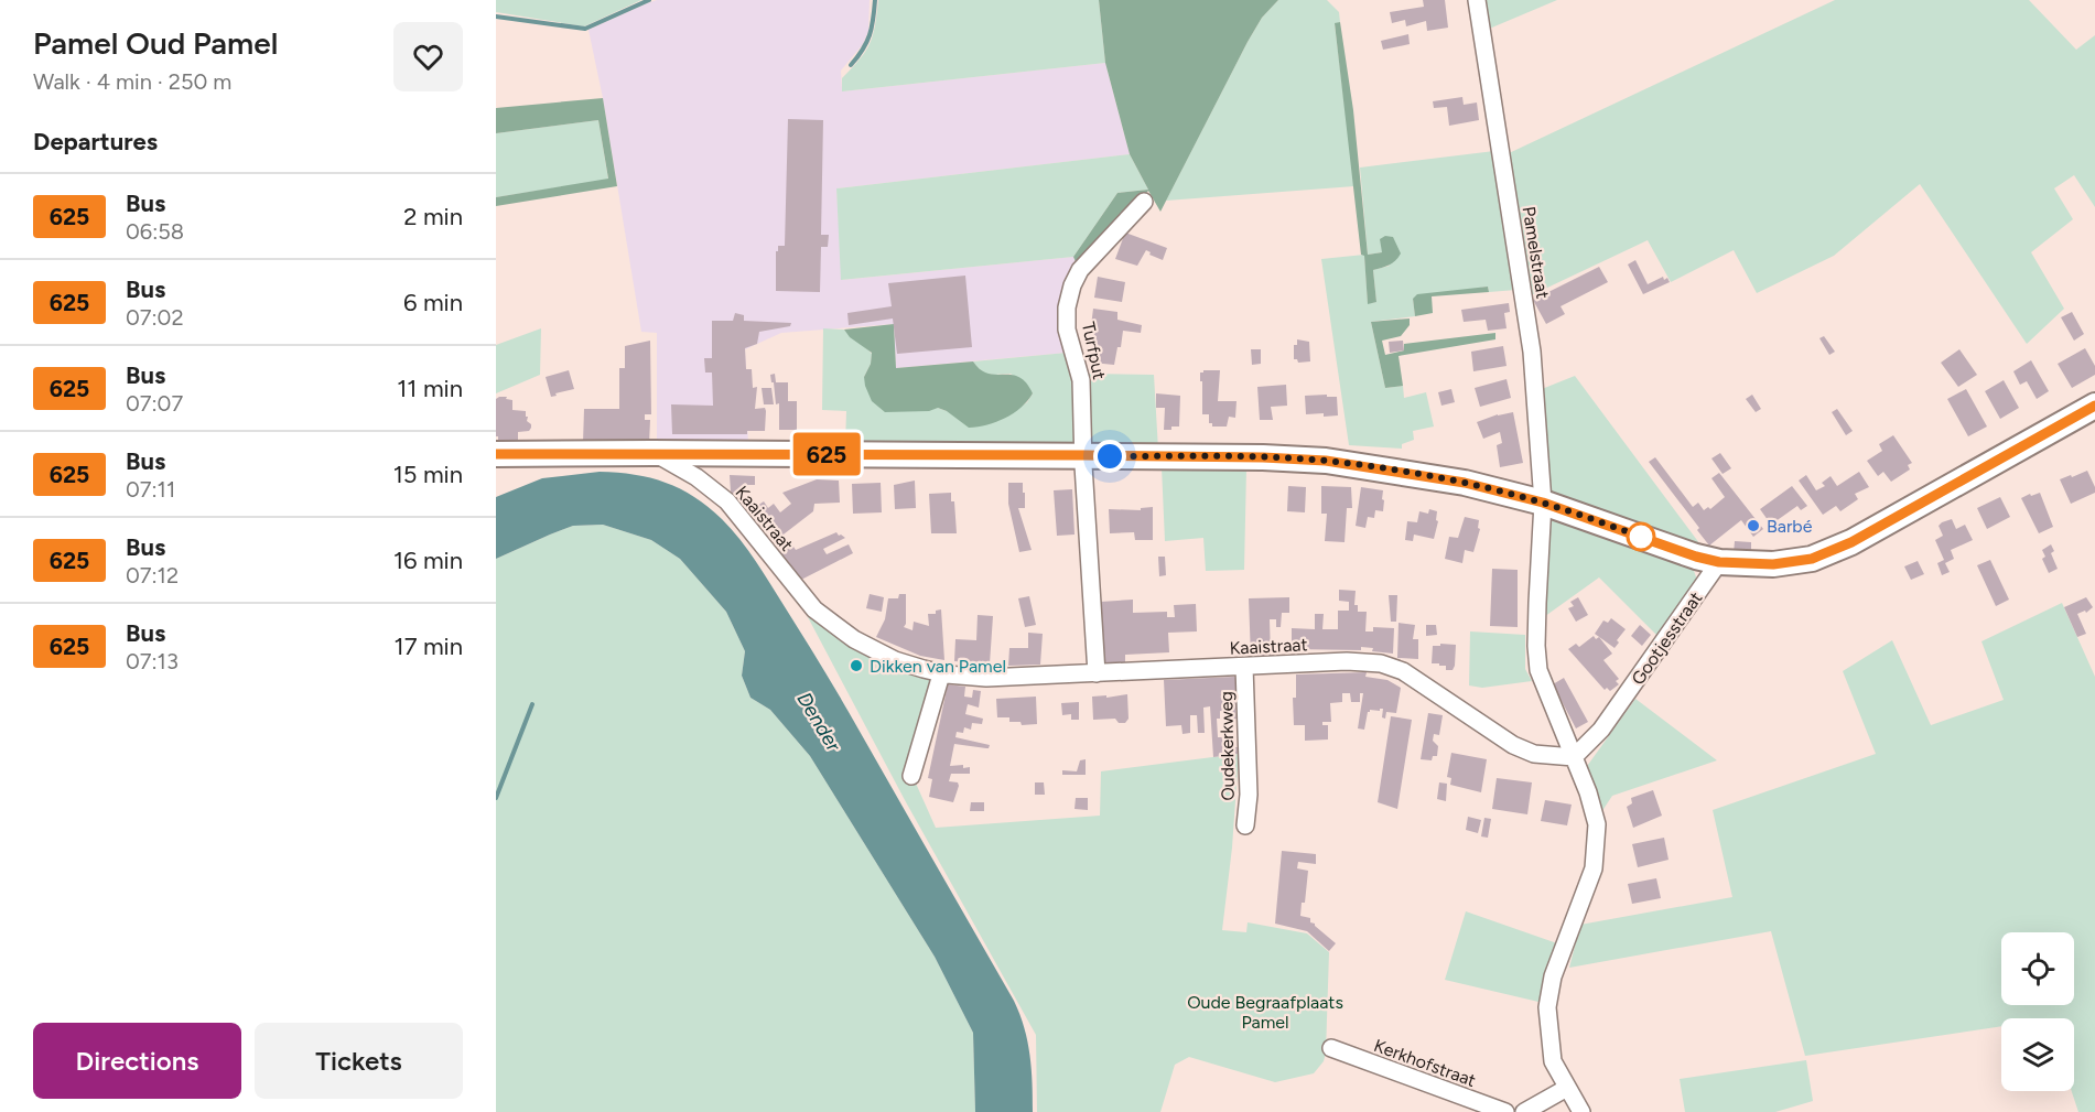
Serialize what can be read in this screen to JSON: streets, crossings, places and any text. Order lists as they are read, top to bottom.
{
  "streets": {
    "street": [
      "Pamelstraat",
      "Turfput",
      "Kaaistraat",
      "Gootjesstraat",
      "Oudekerkweg",
      "Kerkhofstraat"
    ]
  },
  "crossings": [
    ["Pamelstraat", "Kaaistraat"],
    ["Pamelstraat", "Gootjesstraat"],
    ["Turfput", "Kaaistraat"],
    ["Kaaistraat", "Gootjesstraat"],
    ["Kaaistraat", "Oudekerkweg"]
  ],
  "water": ["Dender"],
  "parks": ["Oude Begraafplaats Pamel"],
  "places": ["Barbé", "Dikken van Pamel"],
  "lines": ["bus line 625"],
  "page": {
    "heading": [
      ["Pamel Oud Pamel", "Walk · 4 min · 250 m"],
      "Departures"
    ],
    "on_map": "625",
    "list": [
      {
        "mark": "625",
        "name": "Bus",
        "note": "06:58",
        "value": "2 min"
      },
      {
        "mark": "625",
        "name": "Bus",
        "note": "07:02",
        "value": "6 min"
      },
      {
        "mark": "625",
        "name": "Bus",
        "note": "07:07",
        "value": "11 min"
      },
      {
        "mark": "625",
        "name": "Bus",
        "note": "07:11",
        "value": "15 min"
      },
      {
        "mark": "625",
        "name": "Bus",
        "note": "07:12",
        "value": "16 min"
      },
      {
        "mark": "625",
        "name": "Bus",
        "note": "07:13",
        "value": "17 min"
      }
    ],
    "buttons": ["Directions", "Tickets"]
  }
}
